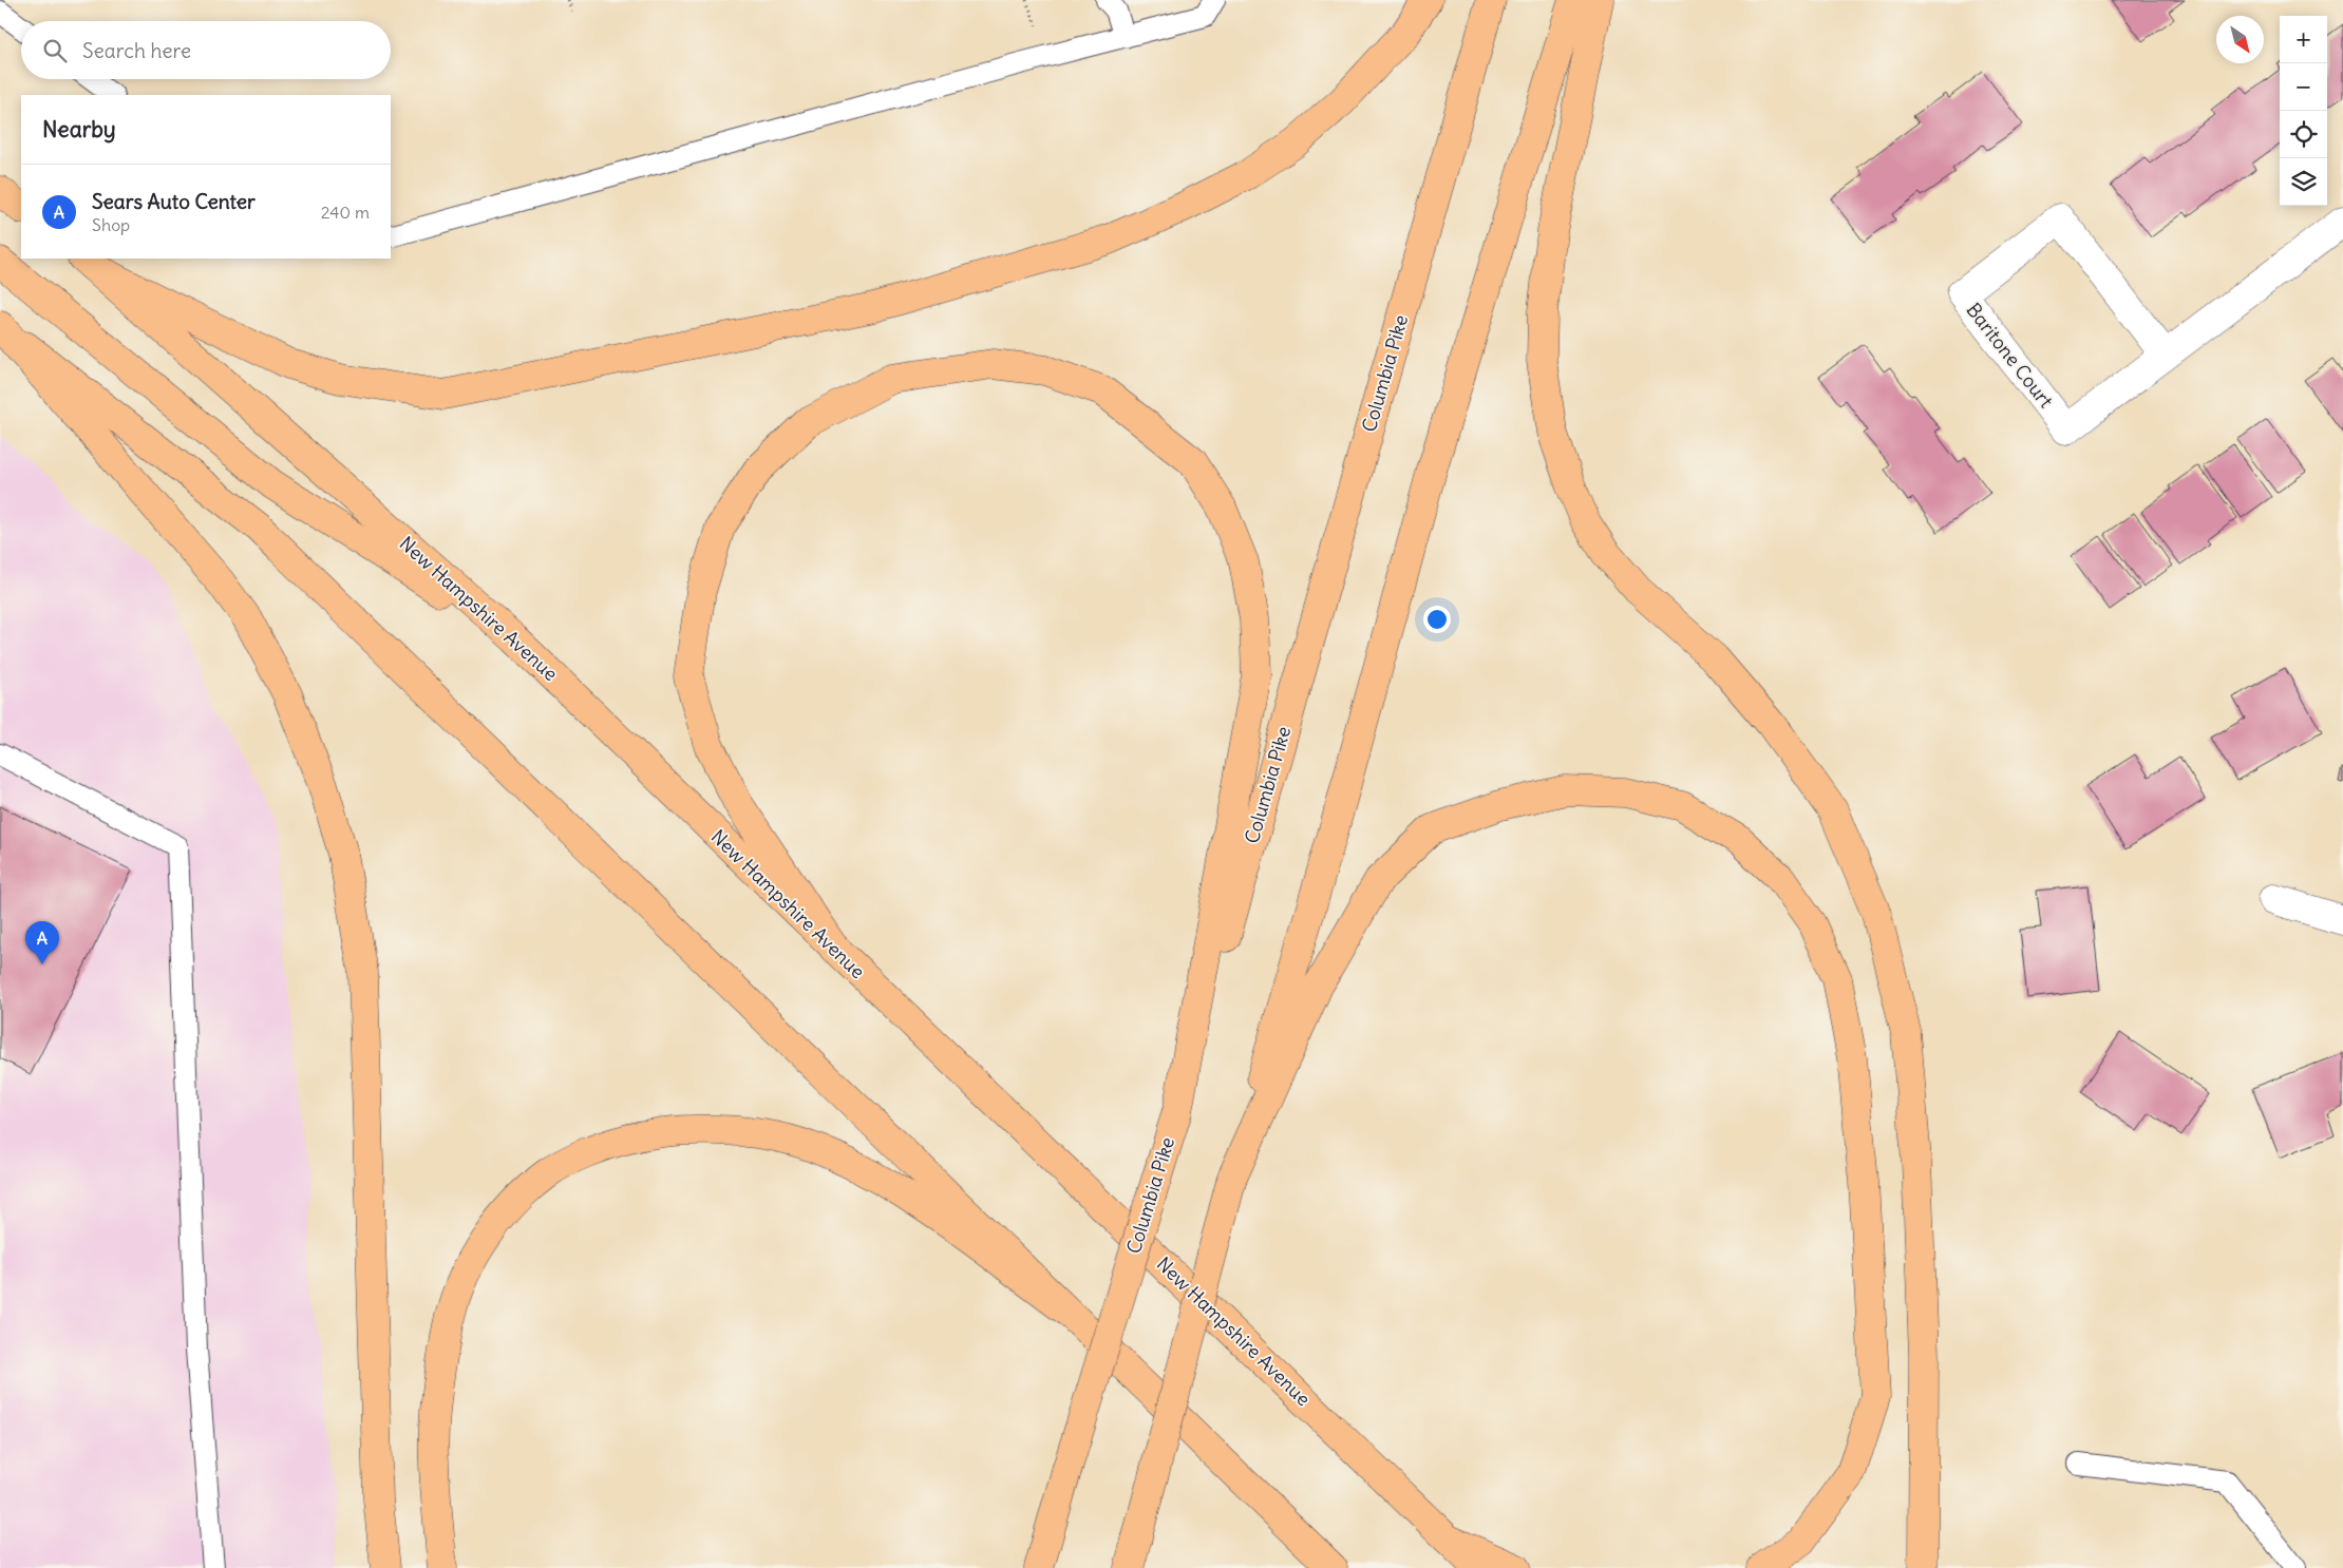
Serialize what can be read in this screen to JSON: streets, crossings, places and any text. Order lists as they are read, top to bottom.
{
  "streets": {
    "main road": ["Columbia Pike", "New Hampshire Avenue"],
    "street": ["Baritone Court"]
  },
  "north": "bottom right",
  "page": {
    "map_buttons": ["+", "−"],
    "search": "Search here",
    "heading": "Nearby",
    "list": [
      {
        "mark": "A",
        "name": "Sears Auto Center",
        "note": "Shop",
        "value": "240 m"
      }
    ],
    "pins": "A"
  }
}
